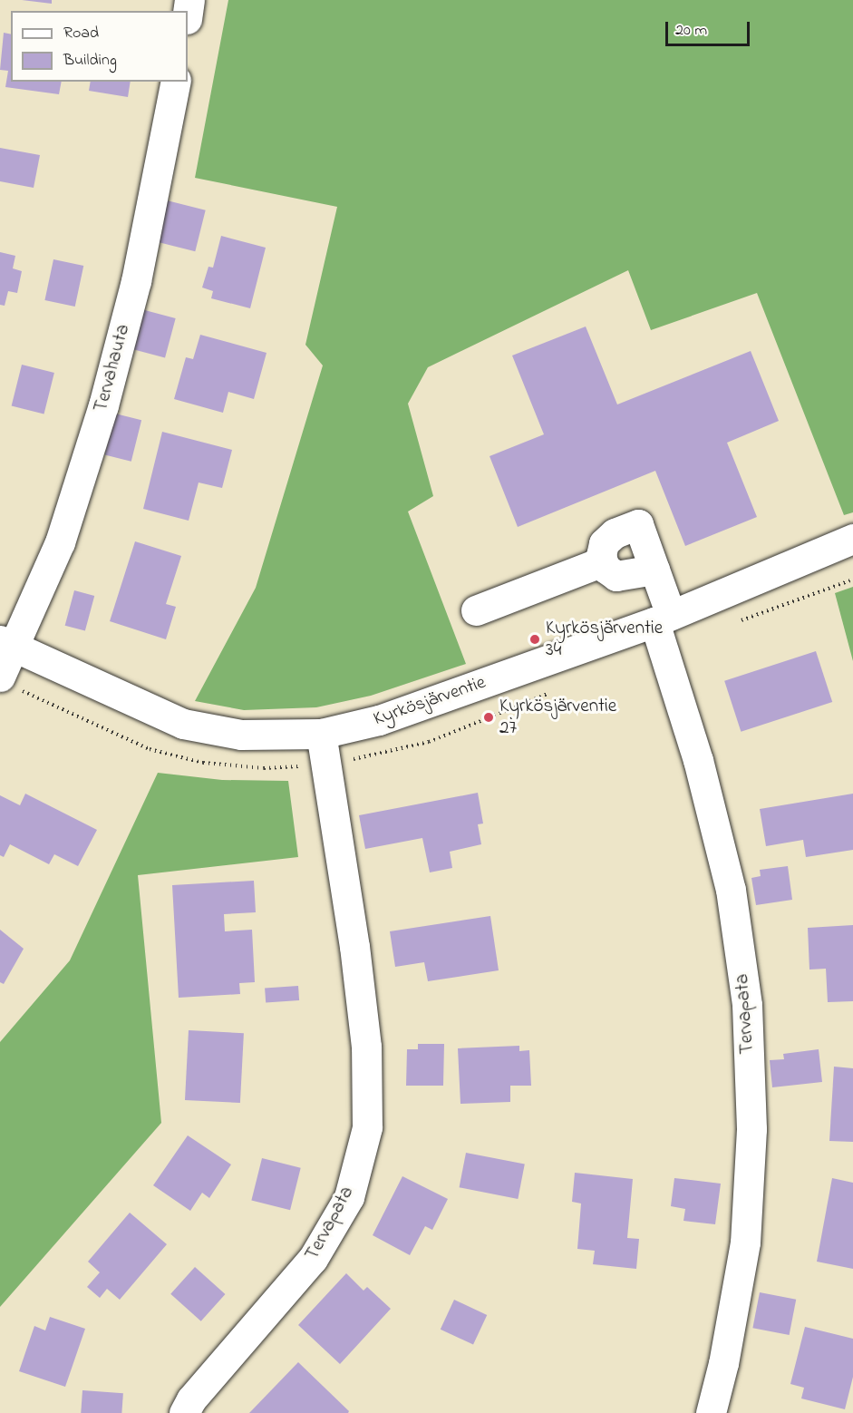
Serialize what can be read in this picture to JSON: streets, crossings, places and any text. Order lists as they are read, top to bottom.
{
  "streets": {
    "street": ["Tervahauta", "Kyrkösjärventie", "Tervapata"]
  },
  "crossings": [
    ["Tervahauta", "Kyrkösjärventie"],
    ["Kyrkösjärventie", "Tervapata"]
  ],
  "places": ["Kyrkösjärventie 34", "Kyrkösjärventie 27"],
  "legend": ["Road", "Building"],
  "scale_bar": "20 m"
}
